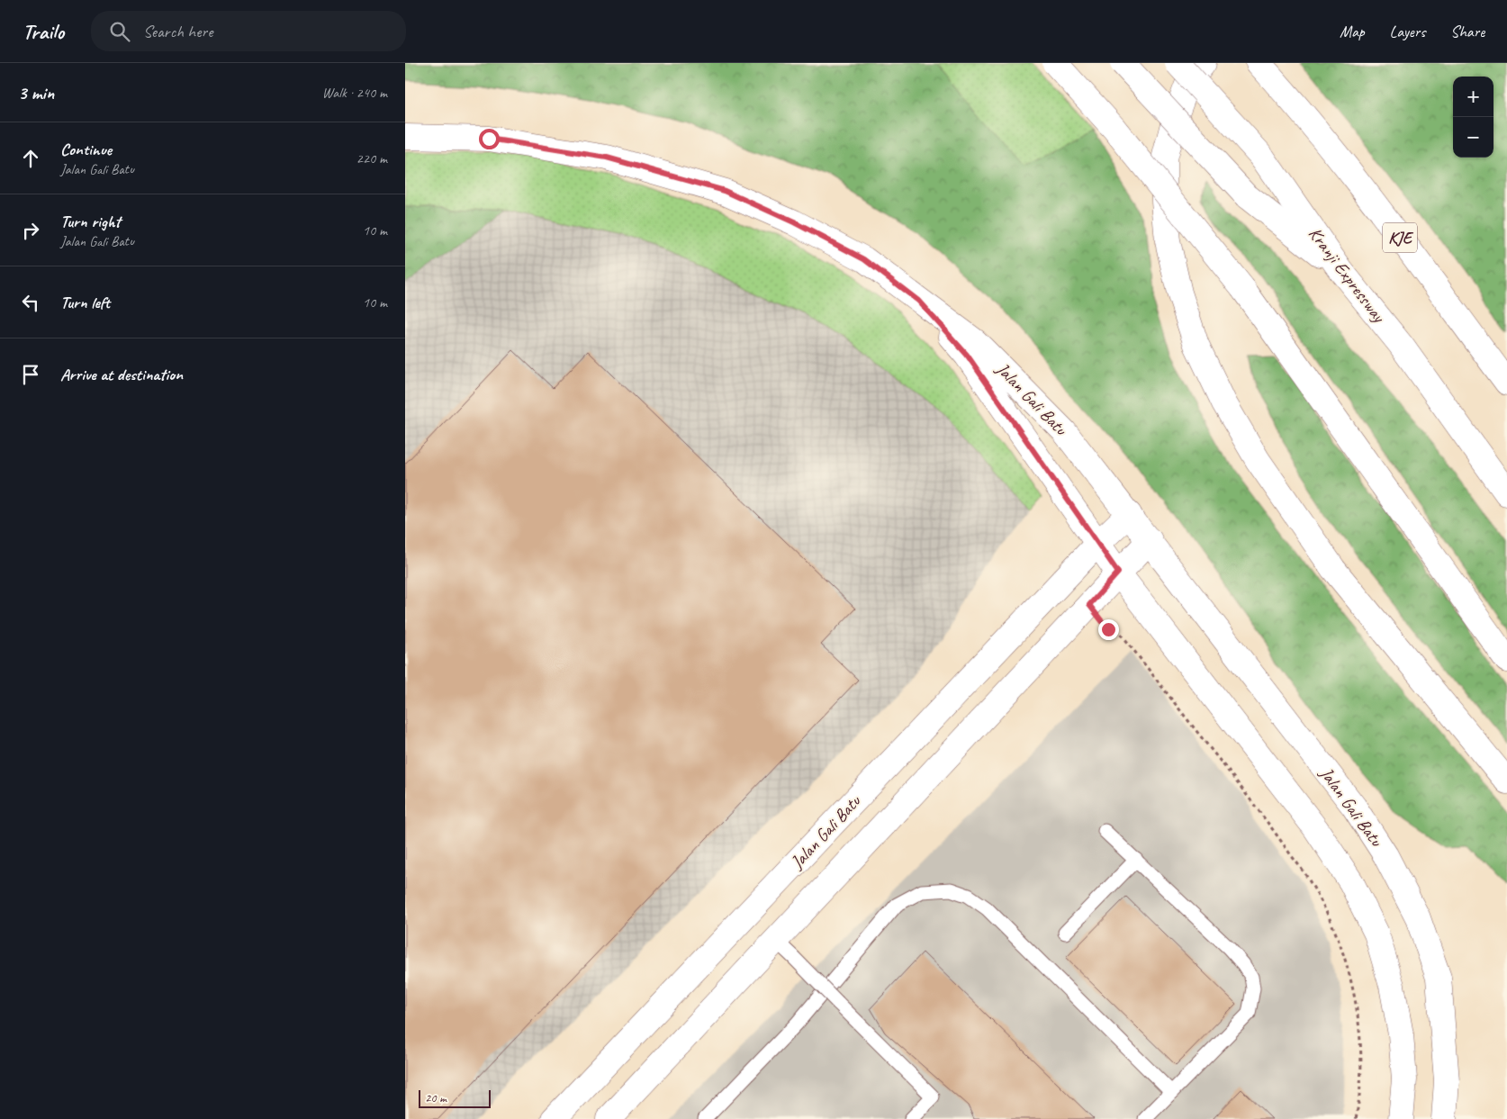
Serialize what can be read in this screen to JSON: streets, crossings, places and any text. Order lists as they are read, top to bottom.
{
  "streets": {
    "main road": ["KJE", "Kranji Expressway", "Jalan Gali Batu"]
  },
  "scale_bar": "20 m",
  "page": {
    "header": "Trailo",
    "search": "Search here",
    "nav": ["Map", "Layers", "Share"],
    "heading": ["3 min", "Walk · 240 m"],
    "map_buttons": ["+", "−"],
    "list": [
      ["Continue", "Jalan Gali Batu", "220 m"],
      ["Turn right", "Jalan Gali Batu", "10 m"],
      ["Turn left", "10 m"],
      "Arrive at destination"
    ],
    "scale": "20 m"
  }
}
